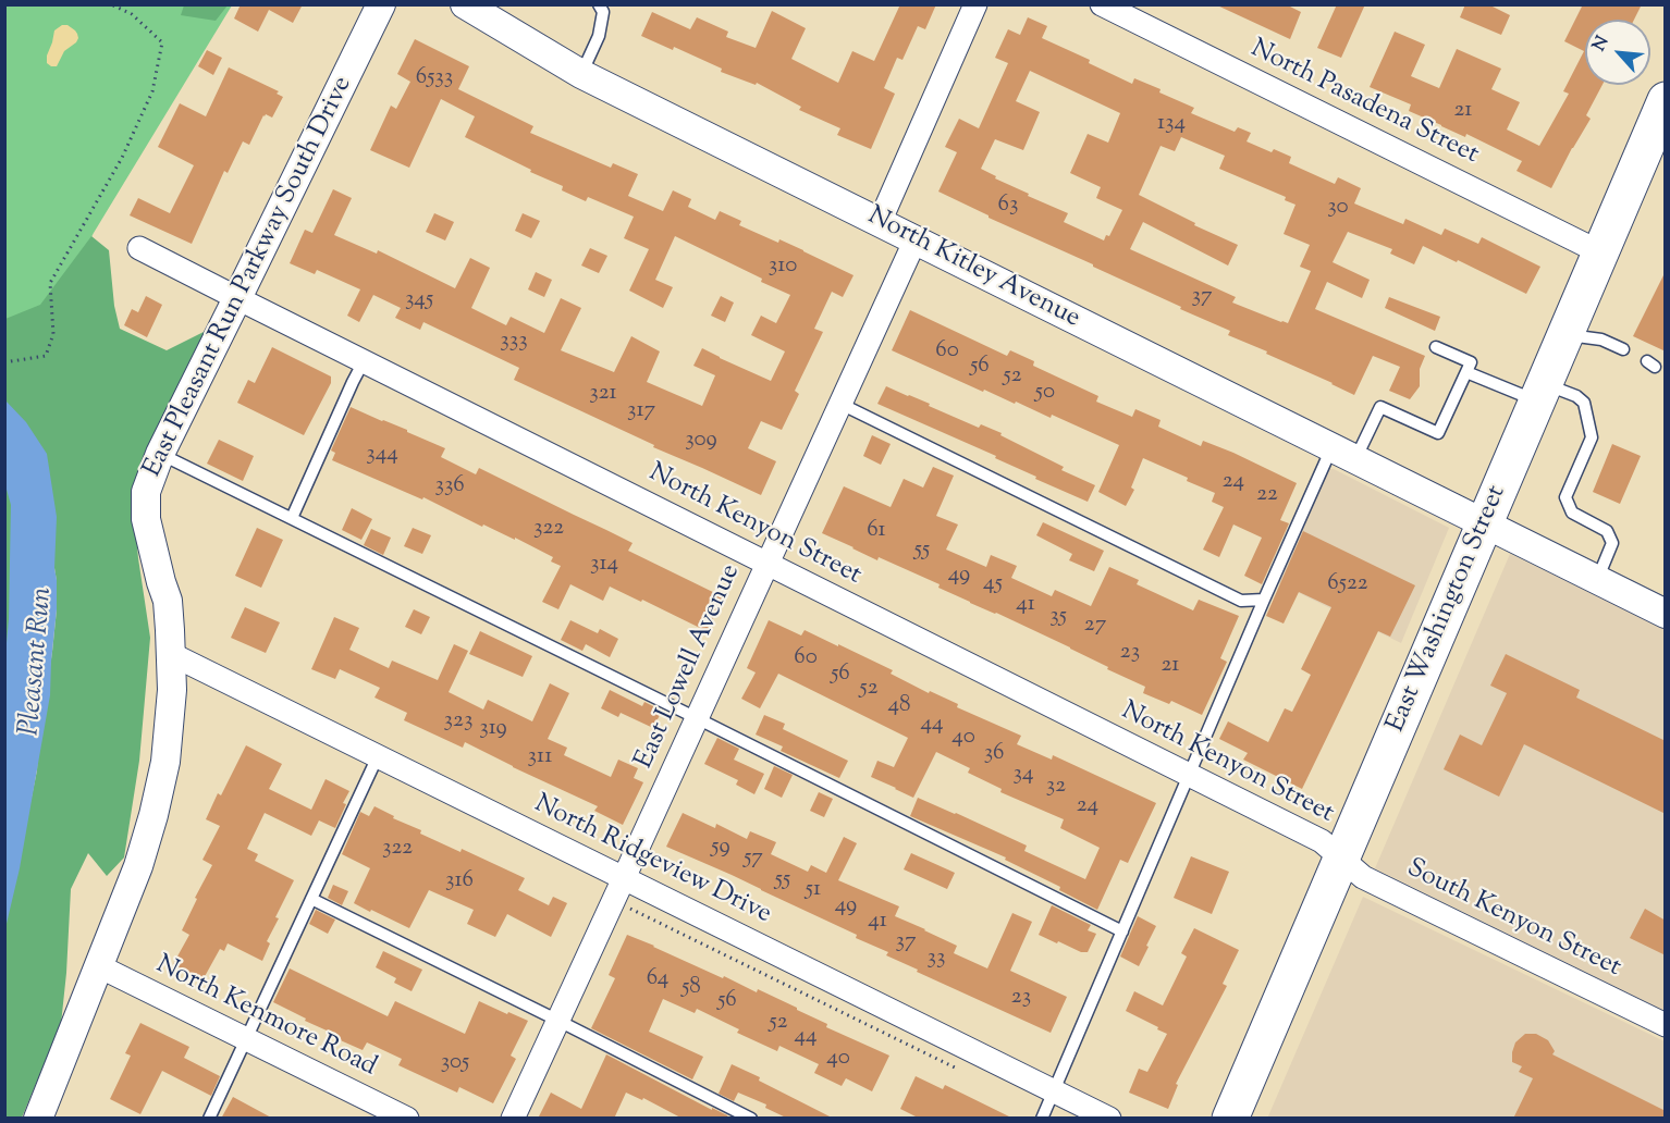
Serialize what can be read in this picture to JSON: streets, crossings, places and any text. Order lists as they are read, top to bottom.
{
  "streets": {
    "main road": ["East Washington Street"],
    "street": [
      "North Pasadena Street",
      "North Kitley Avenue",
      "East Pleasant Run Parkway South Drive",
      "North Kenyon Street",
      "East Lowell Avenue",
      "North Ridgeview Drive",
      "South Kenyon Street",
      "North Kenmore Road"
    ]
  },
  "crossings": [
    ["North Pasadena Street", "East Washington Street"],
    ["North Kitley Avenue", "East Washington Street"],
    ["North Kitley Avenue", "East Lowell Avenue"],
    ["East Pleasant Run Parkway South Drive", "North Kenyon Street"],
    ["East Pleasant Run Parkway South Drive", "North Ridgeview Drive"],
    ["East Pleasant Run Parkway South Drive", "North Kenmore Road"],
    ["North Kenyon Street", "East Washington Street"],
    ["North Kenyon Street", "East Lowell Avenue"],
    ["North Kenyon Street", "South Kenyon Street"],
    ["East Washington Street", "South Kenyon Street"],
    ["East Lowell Avenue", "North Ridgeview Drive"]
  ],
  "water": ["Pleasant Run"],
  "house_numbers": [
    "6533",
    "21",
    "134",
    "63",
    "30",
    "310",
    "37",
    "345",
    "333",
    "60",
    "56",
    "52",
    "50",
    "321",
    "317",
    "309",
    "344",
    "24",
    "336",
    "22",
    "322",
    "61",
    "55",
    "314",
    "49",
    "45",
    "6522",
    "41",
    "35",
    "27",
    "23",
    "60",
    "21",
    "56",
    "52",
    "48",
    "323",
    "44",
    "319",
    "40",
    "36",
    "311",
    "34",
    "32",
    "24",
    "59",
    "322",
    "57",
    "55",
    "316",
    "51",
    "49",
    "41",
    "37",
    "33",
    "64",
    "58",
    "23",
    "56",
    "52",
    "44",
    "40",
    "305"
  ],
  "north": "top left"
}
